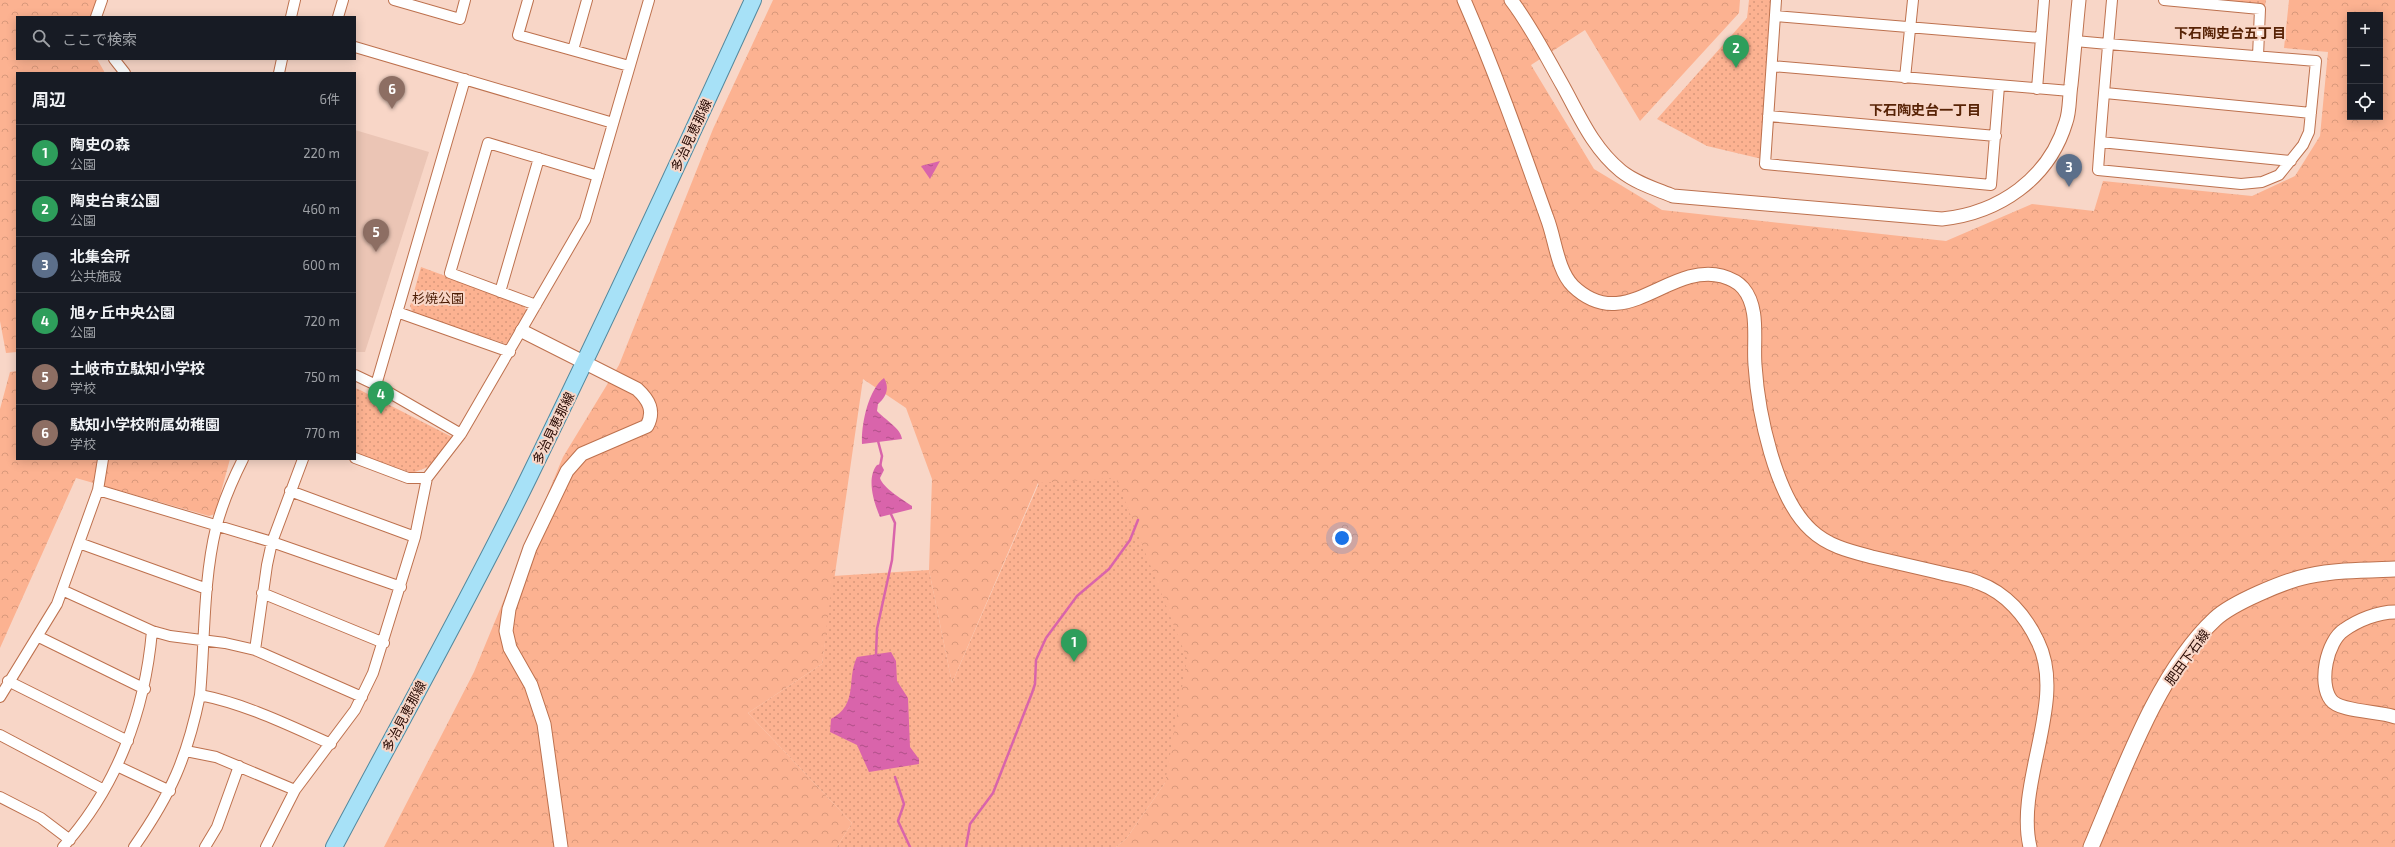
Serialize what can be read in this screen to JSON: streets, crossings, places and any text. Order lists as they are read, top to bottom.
{
  "streets": {
    "main road": ["多治見恵那線", "肥田下石線"]
  },
  "districts": ["下石陶史台五丁目", "下石陶史台一丁目"],
  "parks": ["杉焼公園"],
  "page": {
    "map_buttons": ["+", "−"],
    "search": "ここで検索",
    "pins": [
      "2",
      "6",
      "3",
      "5",
      "4",
      "1"
    ],
    "heading": ["周辺", "6件"],
    "list": [
      {
        "mark": "1",
        "name": "陶史の森",
        "note": "公園",
        "value": "220 m"
      },
      {
        "mark": "2",
        "name": "陶史台東公園",
        "note": "公園",
        "value": "460 m"
      },
      {
        "mark": "3",
        "name": "北集会所",
        "note": "公共施設",
        "value": "600 m"
      },
      {
        "mark": "4",
        "name": "旭ヶ丘中央公園",
        "note": "公園",
        "value": "720 m"
      },
      {
        "mark": "5",
        "name": "土岐市立駄知小学校",
        "note": "学校",
        "value": "750 m"
      },
      {
        "mark": "6",
        "name": "駄知小学校附属幼稚園",
        "note": "学校",
        "value": "770 m"
      }
    ]
  }
}
